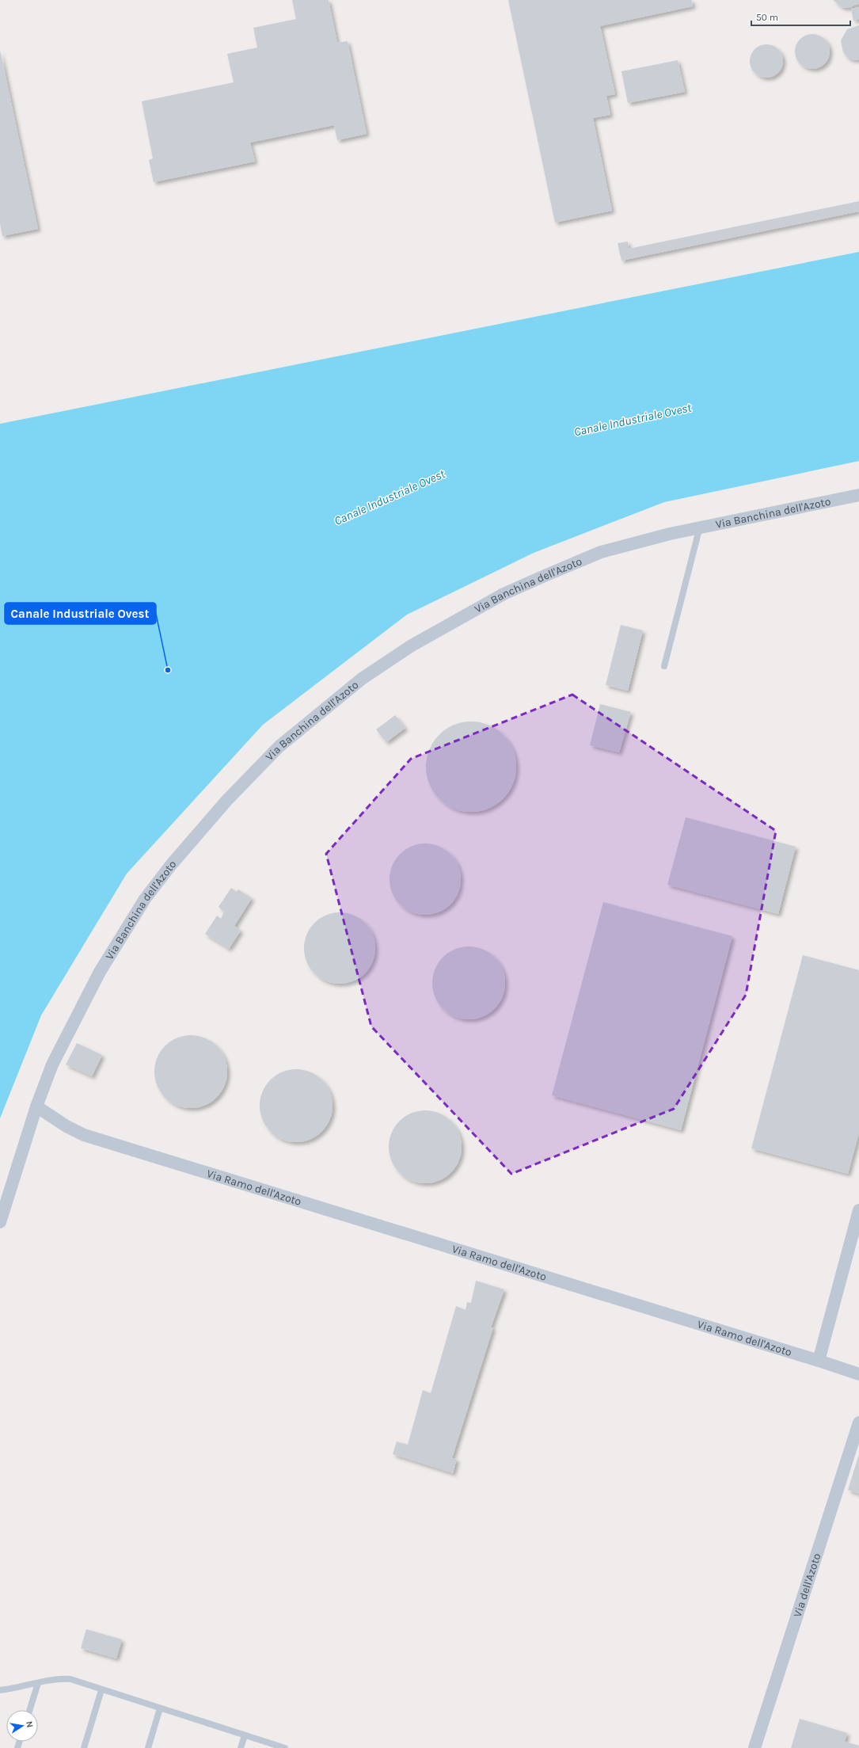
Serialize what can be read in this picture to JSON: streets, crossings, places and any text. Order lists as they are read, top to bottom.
{
  "streets": {
    "street": ["Via Banchina dell'Azoto", "Via Ramo dell'Azoto", "Via dell'Azoto"]
  },
  "crossings": [
    ["Via Banchina dell'Azoto", "Via Ramo dell'Azoto"]
  ],
  "water": ["Canale Industriale Ovest"],
  "places": ["Canale Industriale Ovest"],
  "scale_bar": "50 m",
  "north": "right"
}
